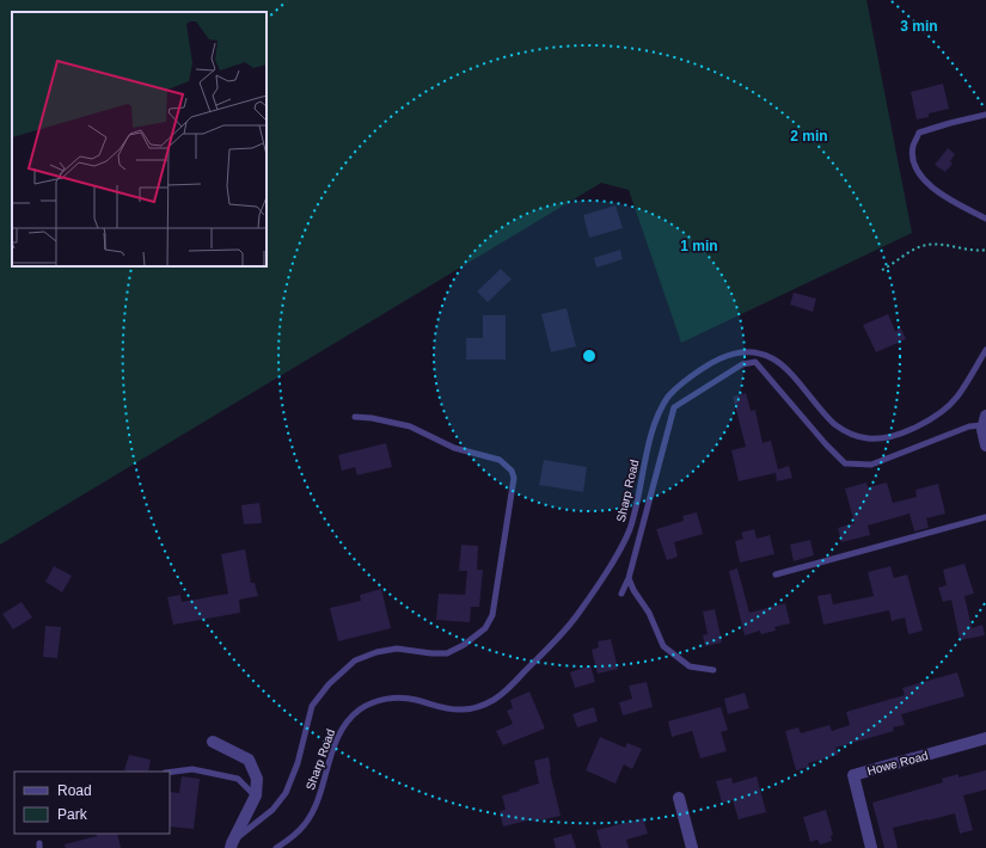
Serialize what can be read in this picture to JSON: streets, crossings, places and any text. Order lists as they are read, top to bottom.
{
  "streets": {
    "street": ["Howe Road"],
    "lane": ["Sharp Road"]
  },
  "legend": ["Road", "Park"],
  "rings": ["3 min", "2 min", "1 min"]
}
